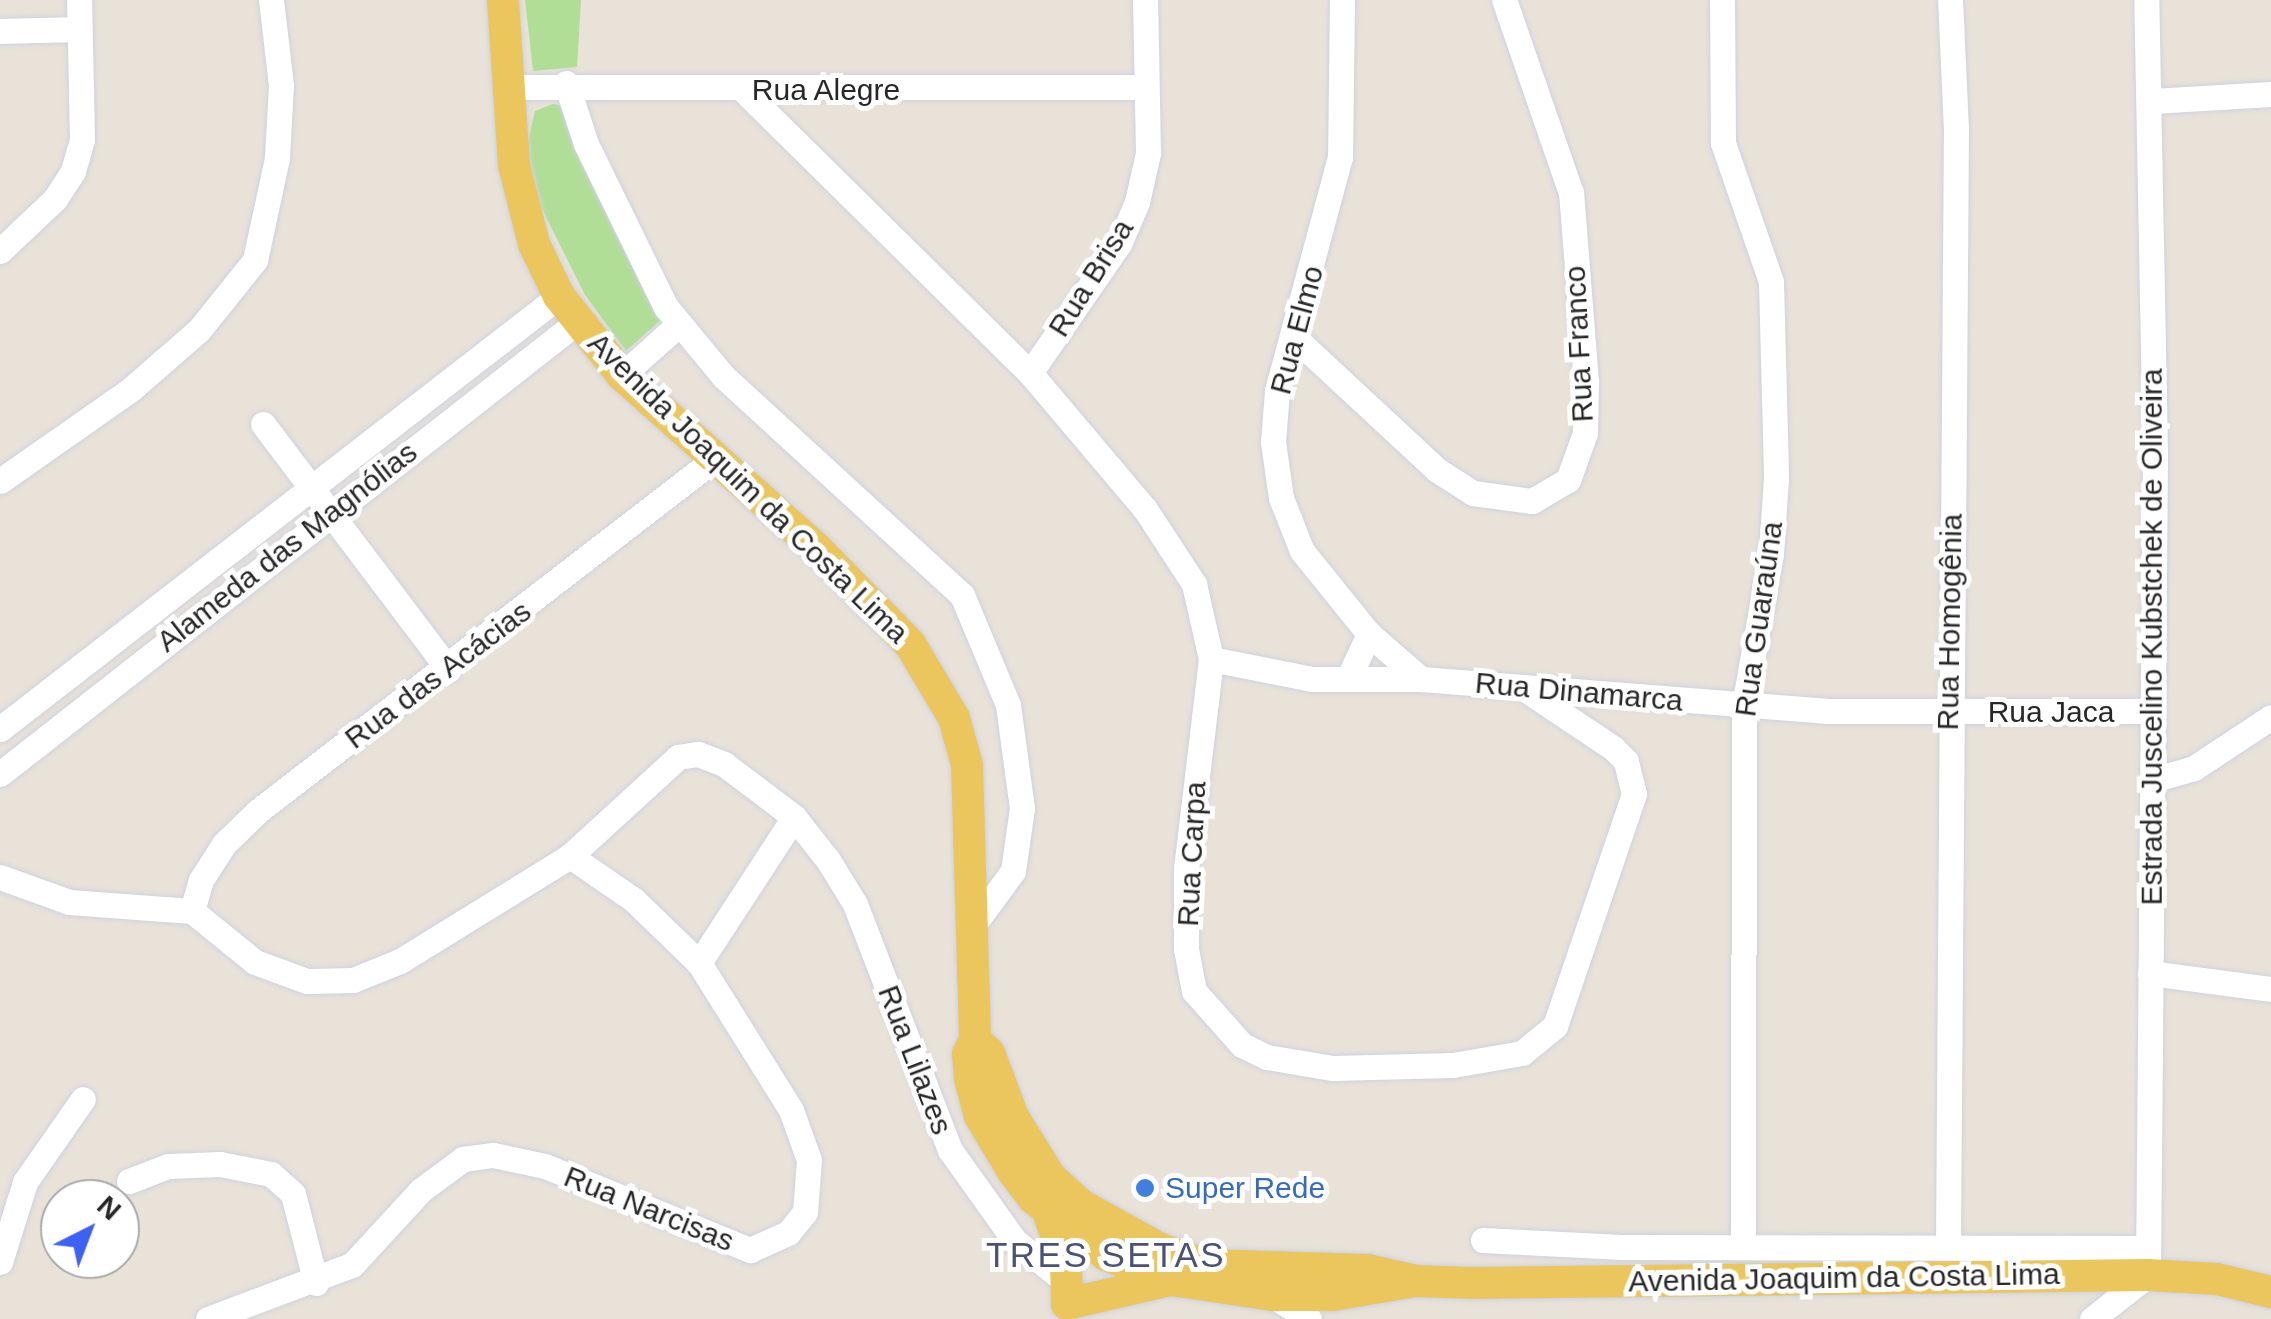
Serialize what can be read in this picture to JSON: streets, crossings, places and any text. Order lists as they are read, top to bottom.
{
  "streets": {
    "main road": ["Avenida Joaquim da Costa Lima"],
    "street": [
      "Rua Alegre",
      "Rua Brisa",
      "Rua Elmo",
      "Rua Franco",
      "Alameda das Magnólias",
      "Rua Guaraúna",
      "Rua Homogênia",
      "Estrada Juscelino Kubstchek de Oliveira",
      "Rua das Acácias",
      "Rua Dinamarca",
      "Rua Jaca",
      "Rua Carpa",
      "Rua Lilazes",
      "Rua Narcisas"
    ]
  },
  "crossings": [
    ["Rua Alegre", "Rua Brisa"],
    ["Rua Alegre", "Avenida Joaquim da Costa Lima"],
    ["Rua Alegre", "Rua Carpa"],
    ["Rua Brisa", "Rua Carpa"],
    ["Rua Elmo", "Rua Franco"],
    ["Rua Elmo", "Rua Dinamarca"],
    ["Avenida Joaquim da Costa Lima", "Alameda das Magnólias"],
    ["Avenida Joaquim da Costa Lima", "Estrada Juscelino Kubstchek de Oliveira"],
    ["Avenida Joaquim da Costa Lima", "Rua das Acácias"],
    ["Rua Guaraúna", "Rua Dinamarca"],
    ["Rua Homogênia", "Rua Dinamarca"],
    ["Rua Homogênia", "Rua Jaca"],
    ["Estrada Juscelino Kubstchek de Oliveira", "Rua Jaca"],
    ["Rua das Acácias", "Rua Lilazes"],
    ["Rua Dinamarca", "Rua Jaca"],
    ["Rua Dinamarca", "Rua Carpa"],
    ["Rua Lilazes", "Rua Narcisas"]
  ],
  "districts": ["TRES SETAS"],
  "places": ["Super Rede"],
  "north": "top right"
}
